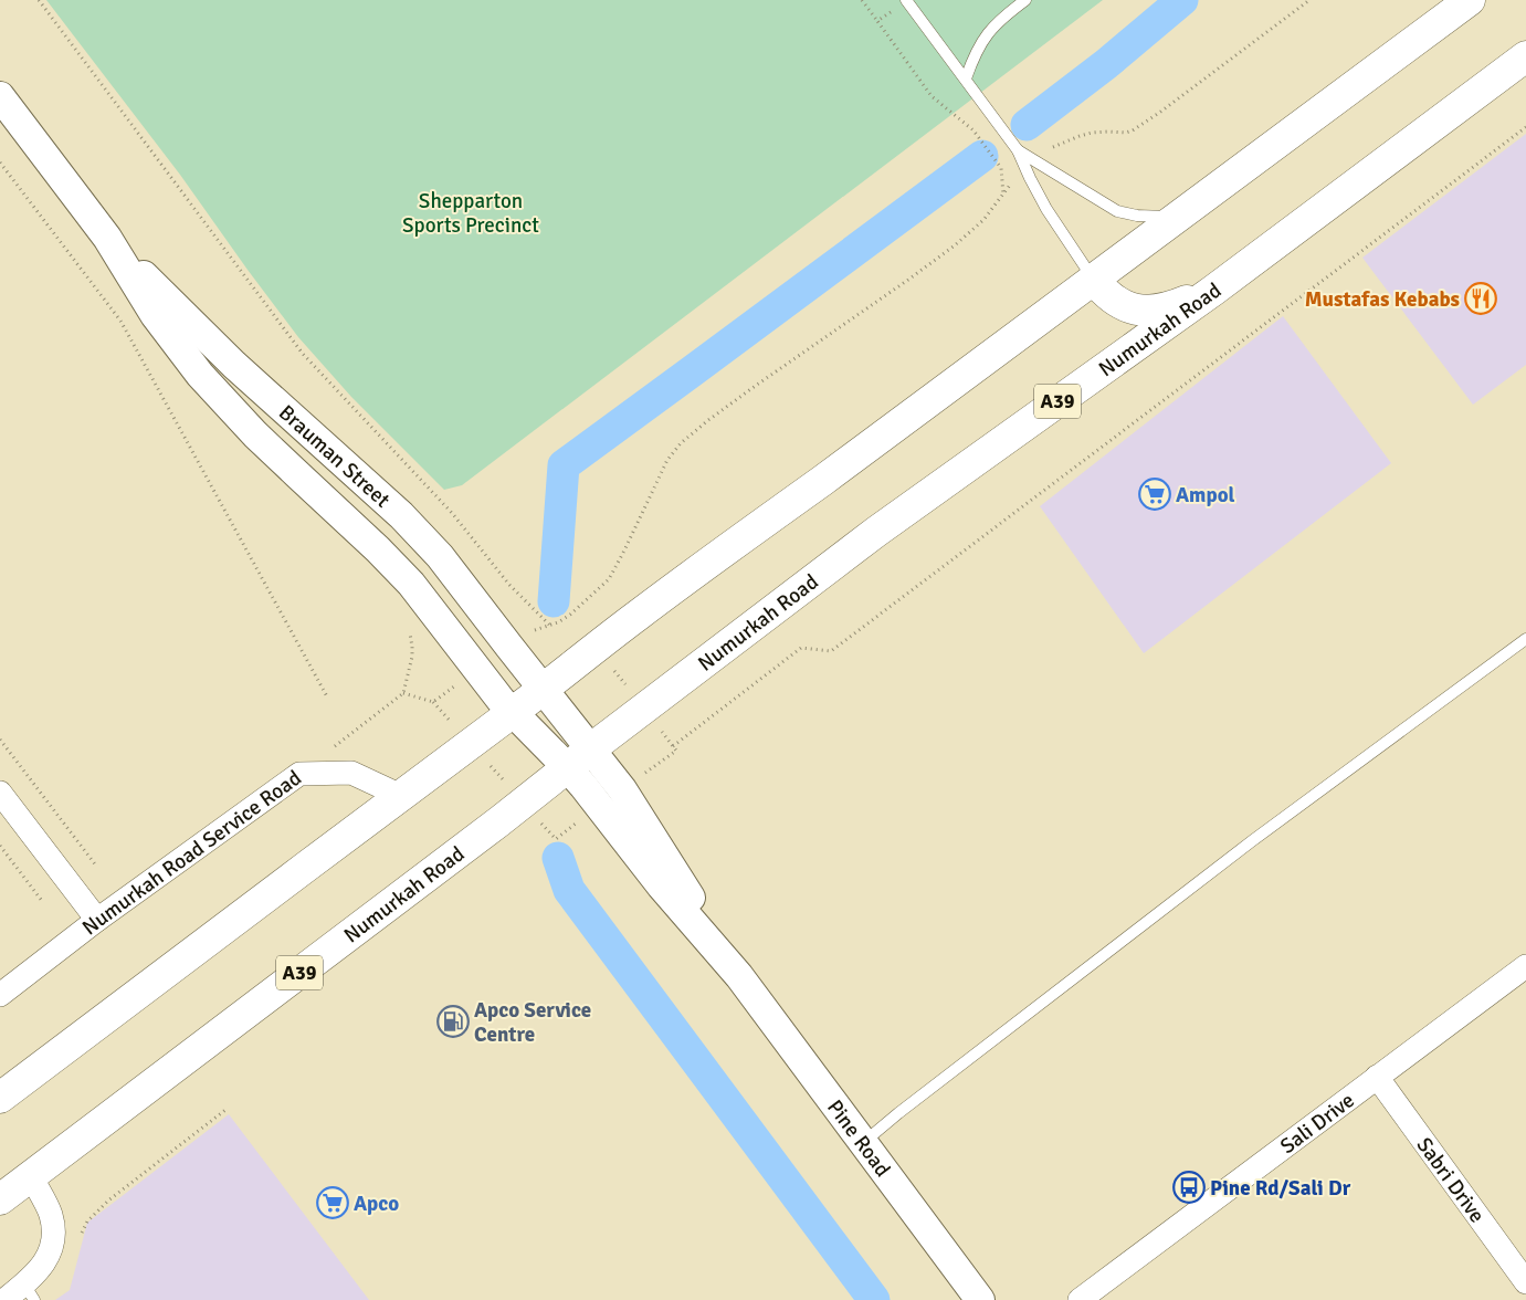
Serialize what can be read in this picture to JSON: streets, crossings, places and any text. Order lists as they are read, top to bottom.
{
  "streets": {
    "highway": ["Numurkah Road", "A39"],
    "street": [
      "Brauman Street",
      "Numurkah Road Service Road",
      "Sali Drive",
      "Pine Road",
      "Sabri Drive"
    ]
  },
  "crossings": [
    ["Numurkah Road", "Brauman Street"],
    ["Numurkah Road", "Pine Road"],
    ["Brauman Street", "Pine Road"],
    ["Sali Drive", "Sabri Drive"]
  ],
  "parks": ["Shepparton Sports Precinct"],
  "places": {
    "restaurant": ["Mustafas Kebabs"],
    "supermarket": ["Ampol", "Apco"],
    "fuel station": ["Apco Service Centre"],
    "bus stop": ["Pine Rd/Sali Dr"]
  }
}
